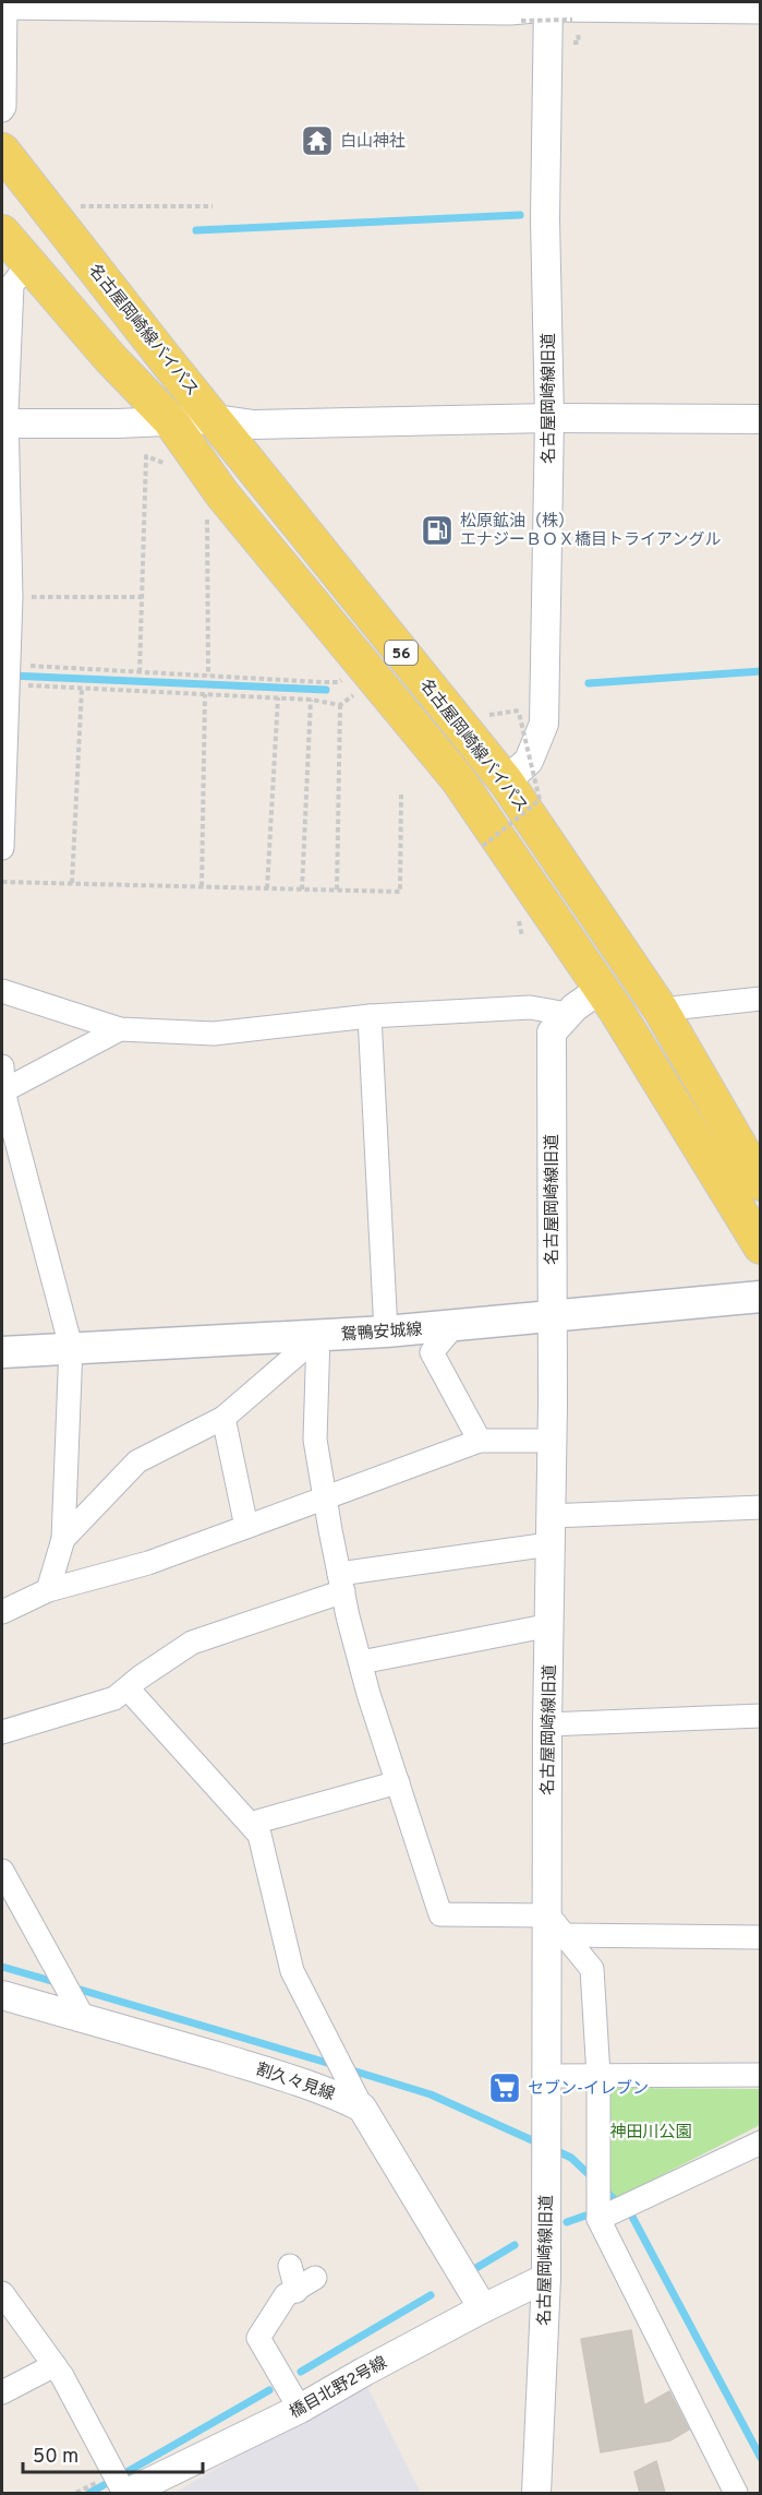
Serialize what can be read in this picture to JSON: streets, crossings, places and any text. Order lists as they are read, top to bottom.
{
  "streets": {
    "main road": ["名古屋岡崎線バイパス", "56", "鴛鴨安城線"],
    "street": ["名古屋岡崎線旧道", "割久々見線", "橋目北野2号線"]
  },
  "crossings": [
    ["名古屋岡崎線バイパス", "名古屋岡崎線旧道"],
    ["名古屋岡崎線旧道", "鴛鴨安城線"],
    ["名古屋岡崎線旧道", "橋目北野2号線"]
  ],
  "parks": ["神田川公園"],
  "places": {
    "temple": ["白山神社"],
    "fuel station": ["松原鉱油（株） エナジーＢＯＸ橋目トライアングル"],
    "supermarket": ["セブン-イレブン"]
  },
  "scale_bar": "50 m"
}
